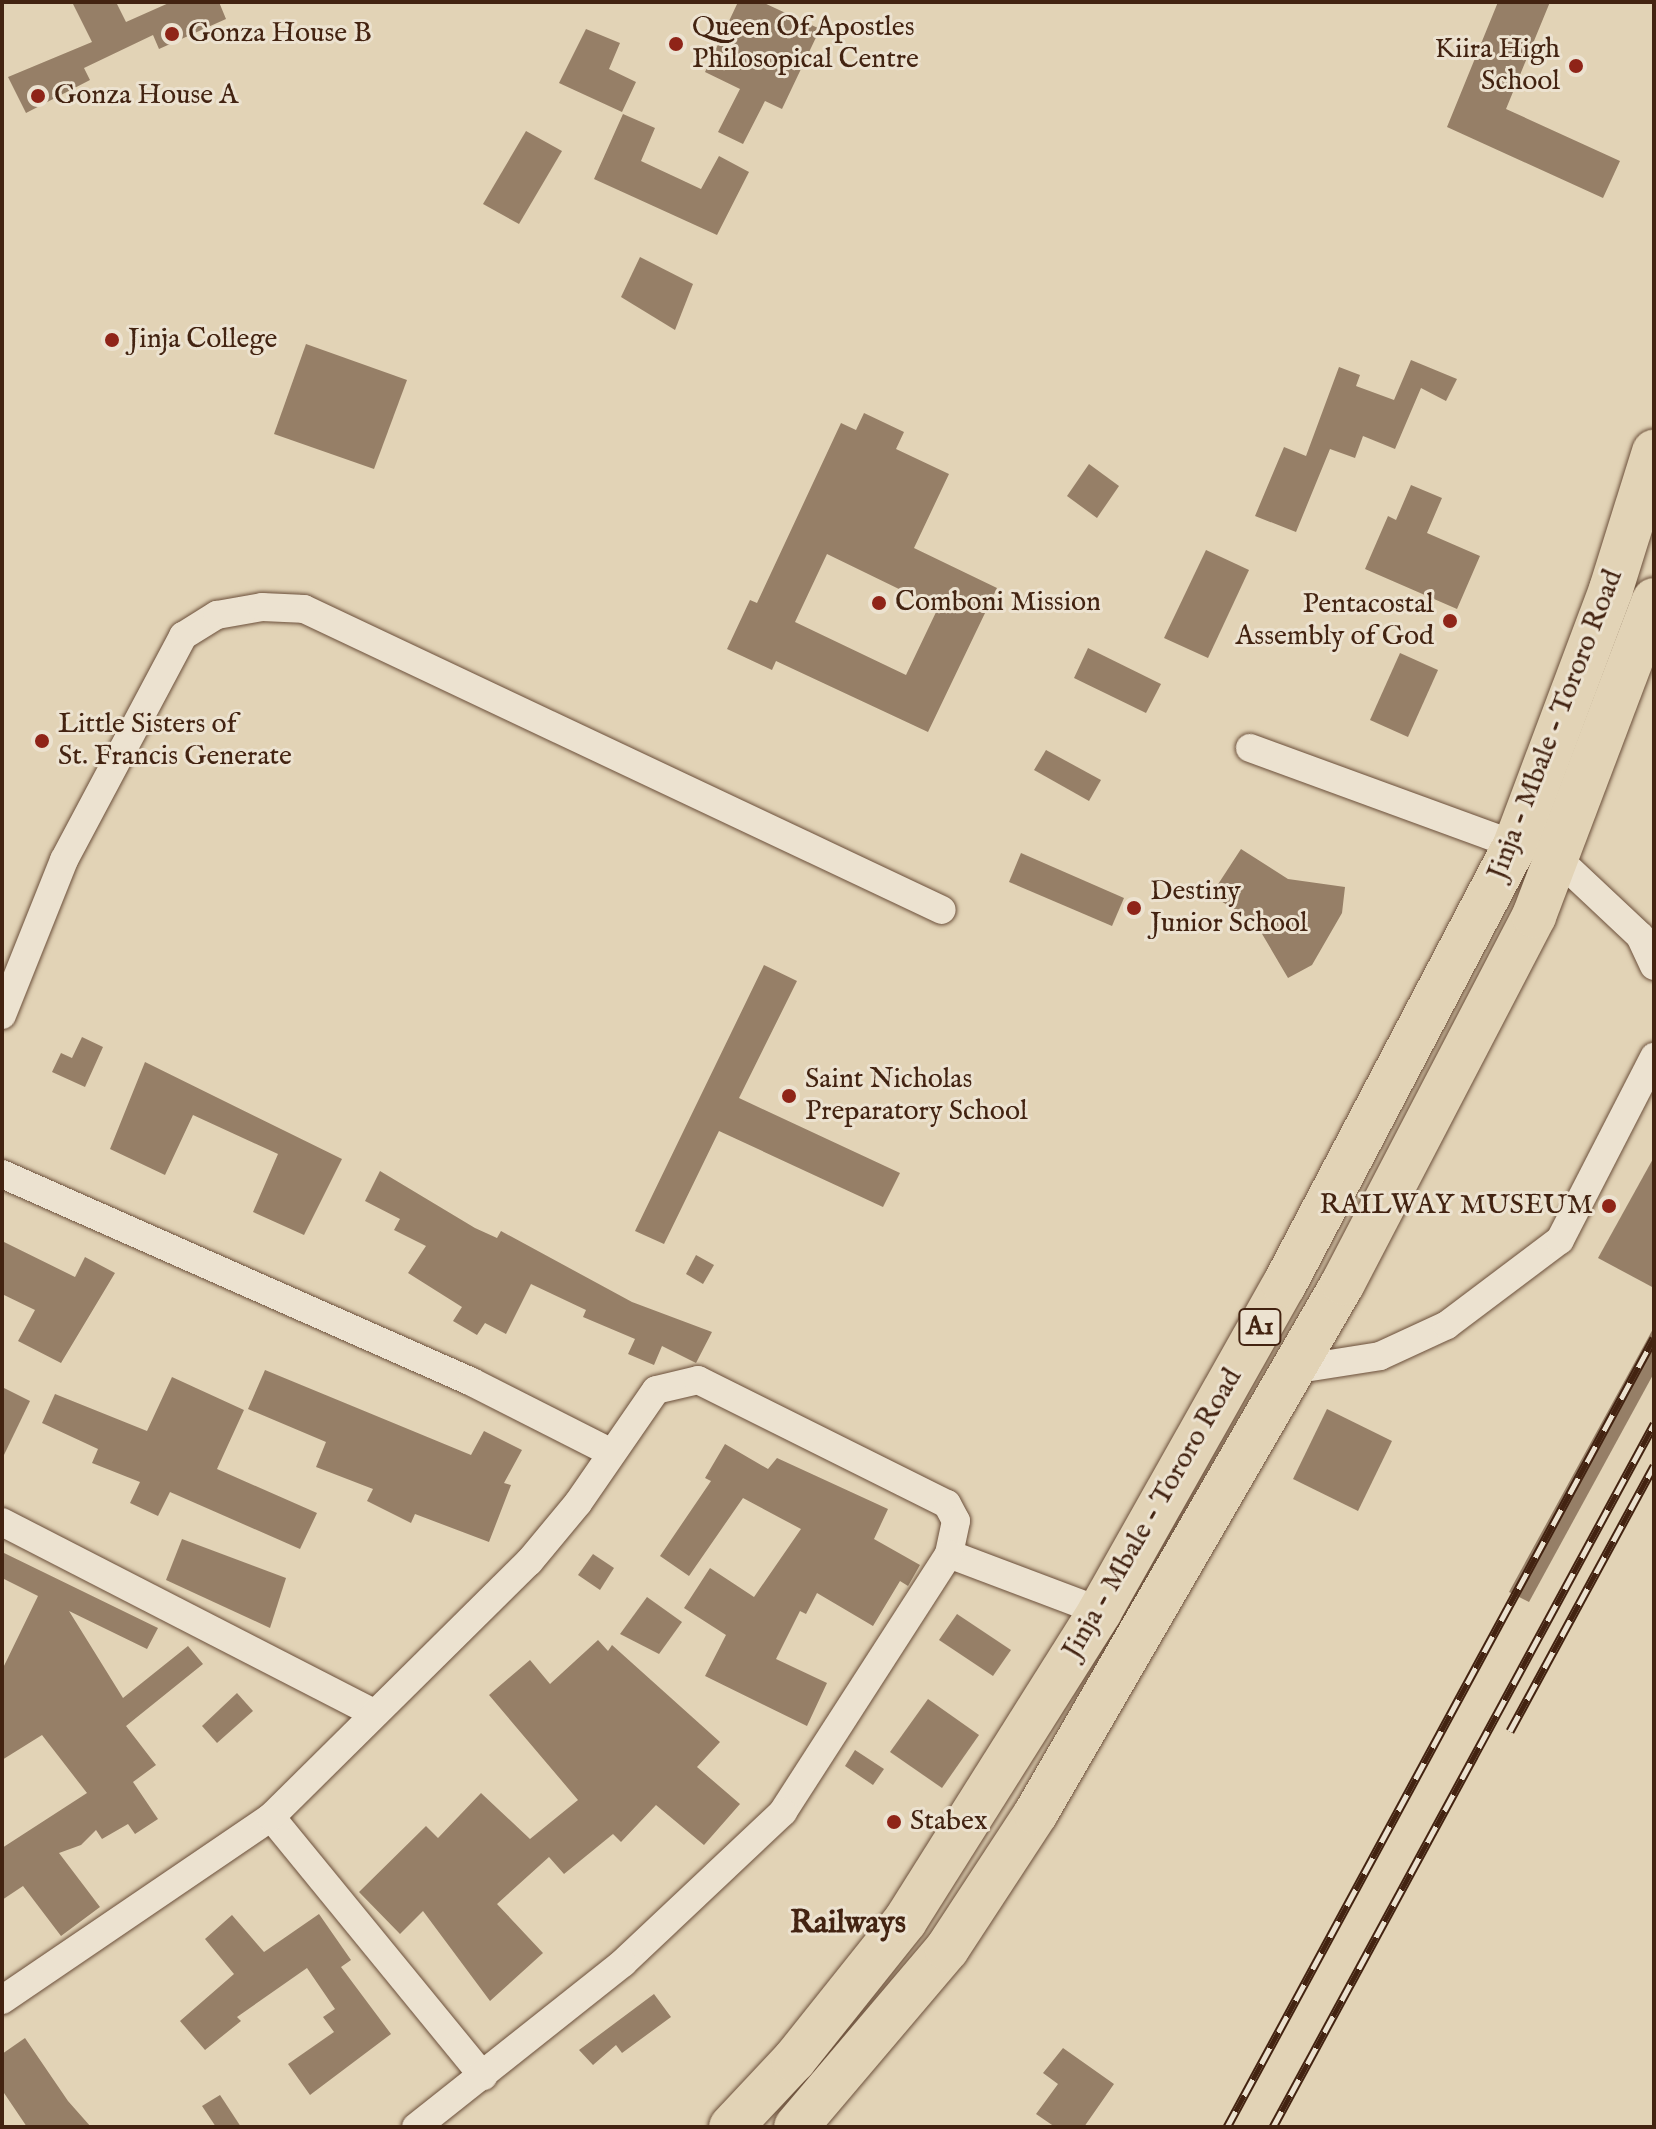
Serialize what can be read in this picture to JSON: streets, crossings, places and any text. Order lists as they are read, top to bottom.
{
  "streets": {
    "highway": ["Jinja - Mbale - Tororo Road", "A1"]
  },
  "districts": ["Railways"],
  "places": [
    "Gonza House B",
    "Queen Of Apostles Philosopical Centre",
    "Kiira High School",
    "Gonza House A",
    "Jinja College",
    "Comboni Mission",
    "Pentacostal Assembly of God",
    "Little Sisters of St. Francis Generate",
    "Destiny Junior School",
    "Saint Nicholas Preparatory School",
    "RAILWAY MUSEUM",
    "Stabex"
  ]
}
